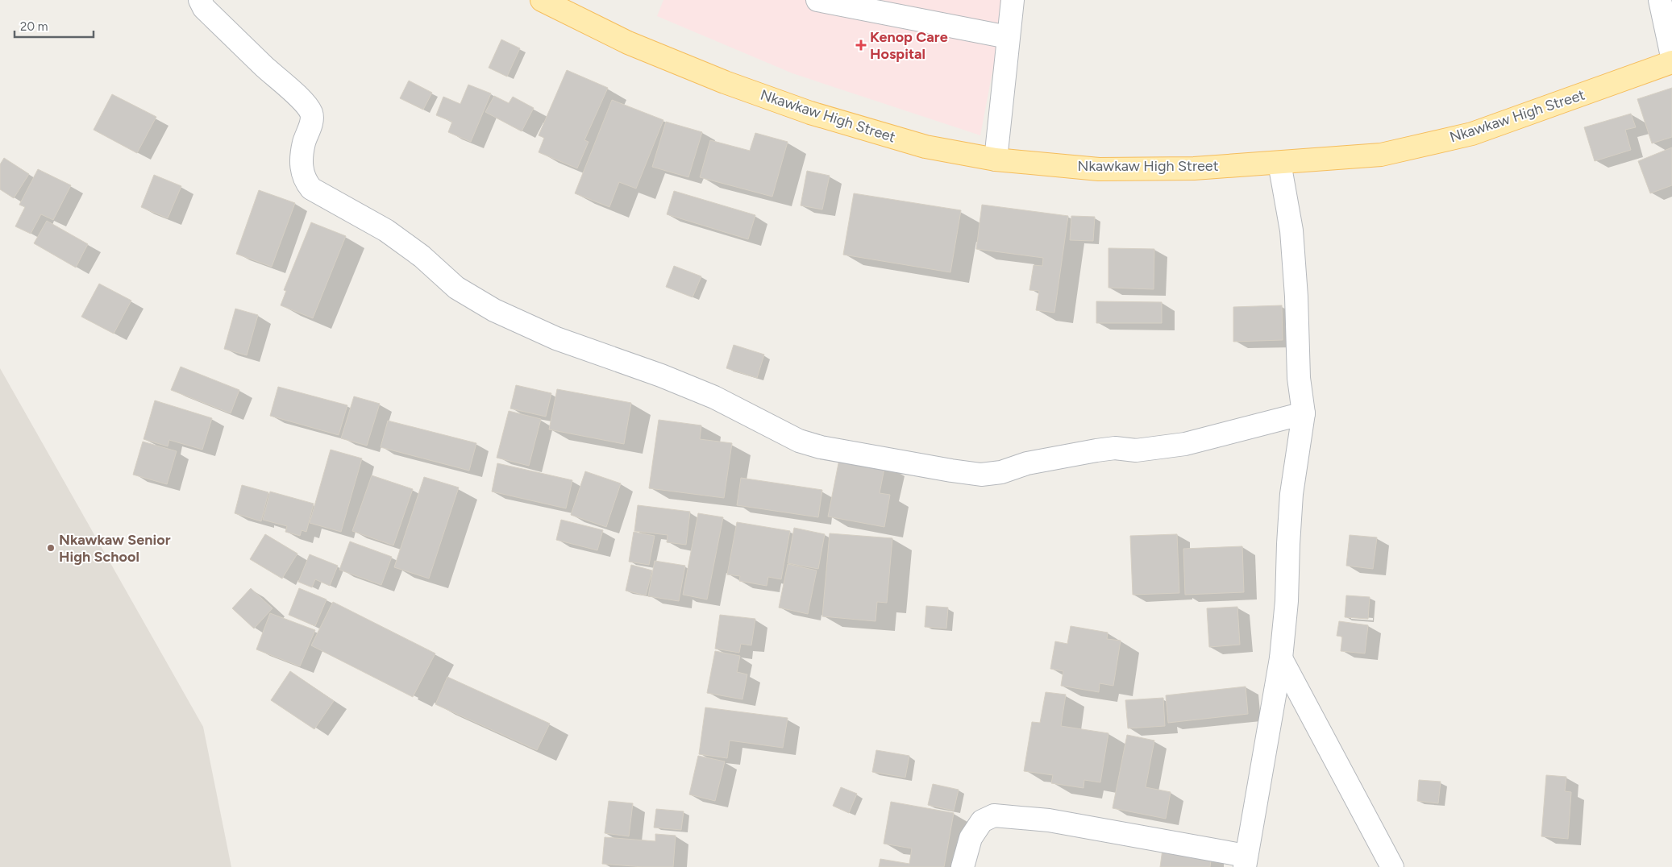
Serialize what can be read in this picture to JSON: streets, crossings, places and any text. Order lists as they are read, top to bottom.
{
  "streets": {
    "main road": ["Nkawkaw High Street"]
  },
  "places": {
    "health": ["Kenop Care Hospital"],
    "other": ["Nkawkaw Senior High School"]
  },
  "scale_bar": "20 m"
}
